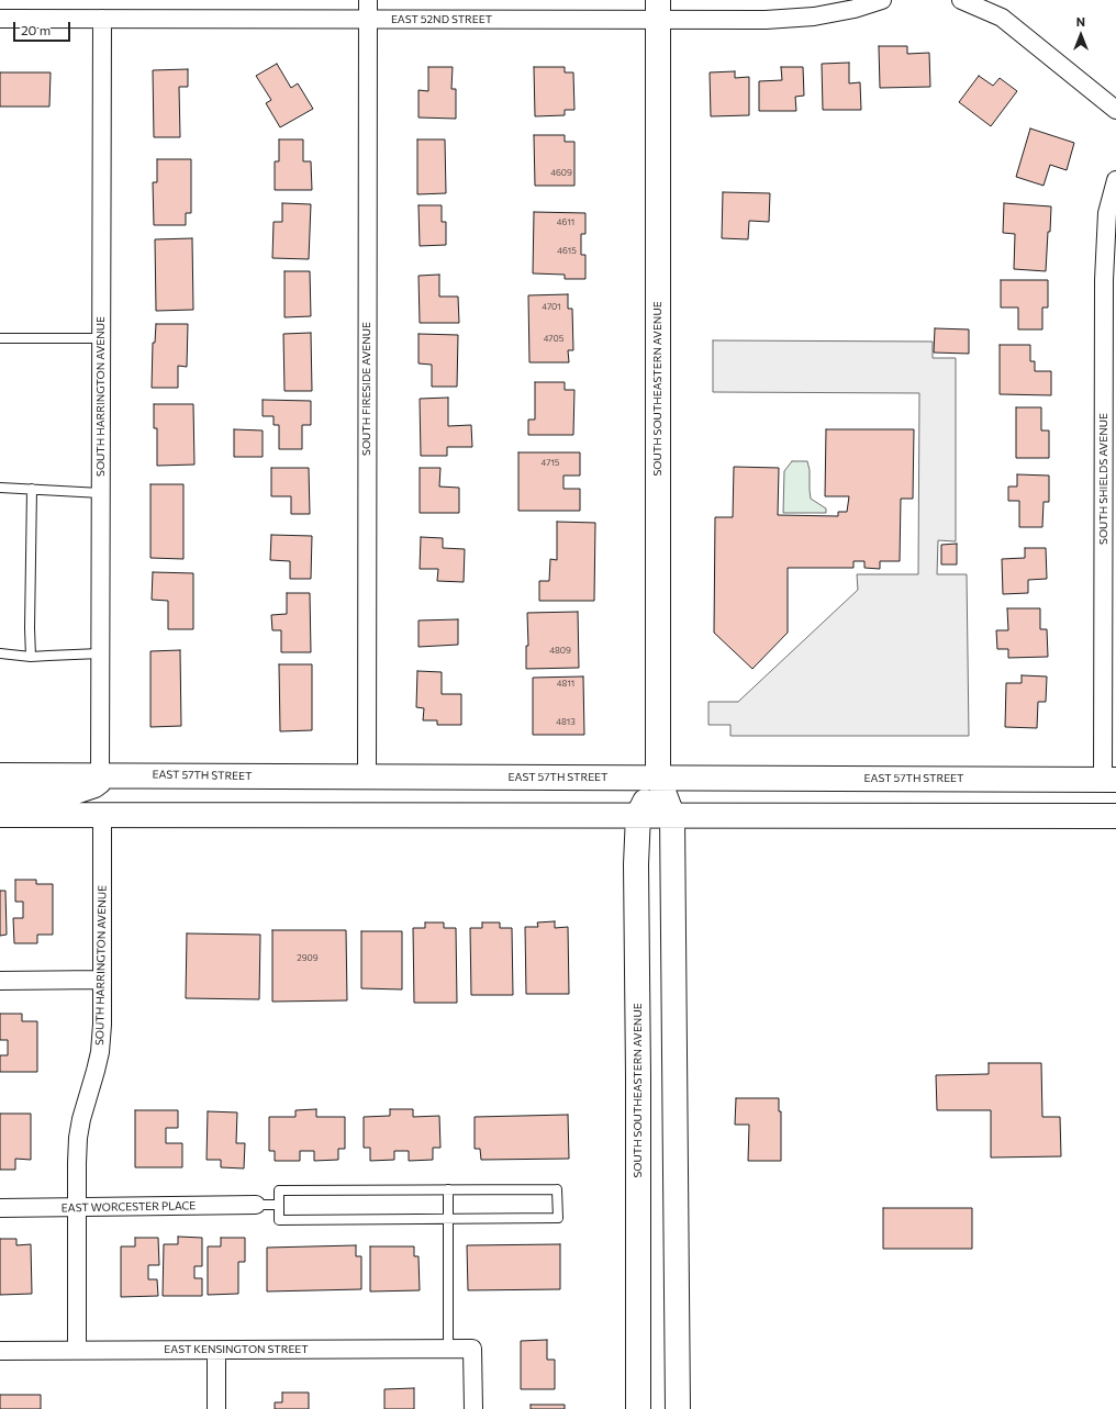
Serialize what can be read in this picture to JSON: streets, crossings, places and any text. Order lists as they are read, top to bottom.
{
  "streets": {
    "main road": ["SOUTH SOUTHEASTERN AVENUE", "EAST 57TH STREET"],
    "street": [
      "EAST 52ND STREET",
      "SOUTH FIRESIDE AVENUE",
      "SOUTH HARRINGTON AVENUE",
      "SOUTH SHIELDS AVENUE",
      "EAST WORCESTER PLACE",
      "EAST KENSINGTON STREET"
    ]
  },
  "crossings": [
    ["EAST 52ND STREET", "SOUTH FIRESIDE AVENUE"],
    ["EAST 52ND STREET", "SOUTH SOUTHEASTERN AVENUE"],
    ["EAST 52ND STREET", "SOUTH HARRINGTON AVENUE"],
    ["SOUTH FIRESIDE AVENUE", "EAST 57TH STREET"],
    ["SOUTH SOUTHEASTERN AVENUE", "EAST 57TH STREET"],
    ["SOUTH HARRINGTON AVENUE", "EAST 57TH STREET"],
    ["SOUTH HARRINGTON AVENUE", "EAST WORCESTER PLACE"],
    ["SOUTH HARRINGTON AVENUE", "EAST KENSINGTON STREET"],
    ["SOUTH SHIELDS AVENUE", "EAST 57TH STREET"]
  ],
  "house_numbers": [
    "4609",
    "4611",
    "4615",
    "4701",
    "4705",
    "4715",
    "4809",
    "4811",
    "4813",
    "2909"
  ],
  "scale_bar": "20 m",
  "north": "top"
}
